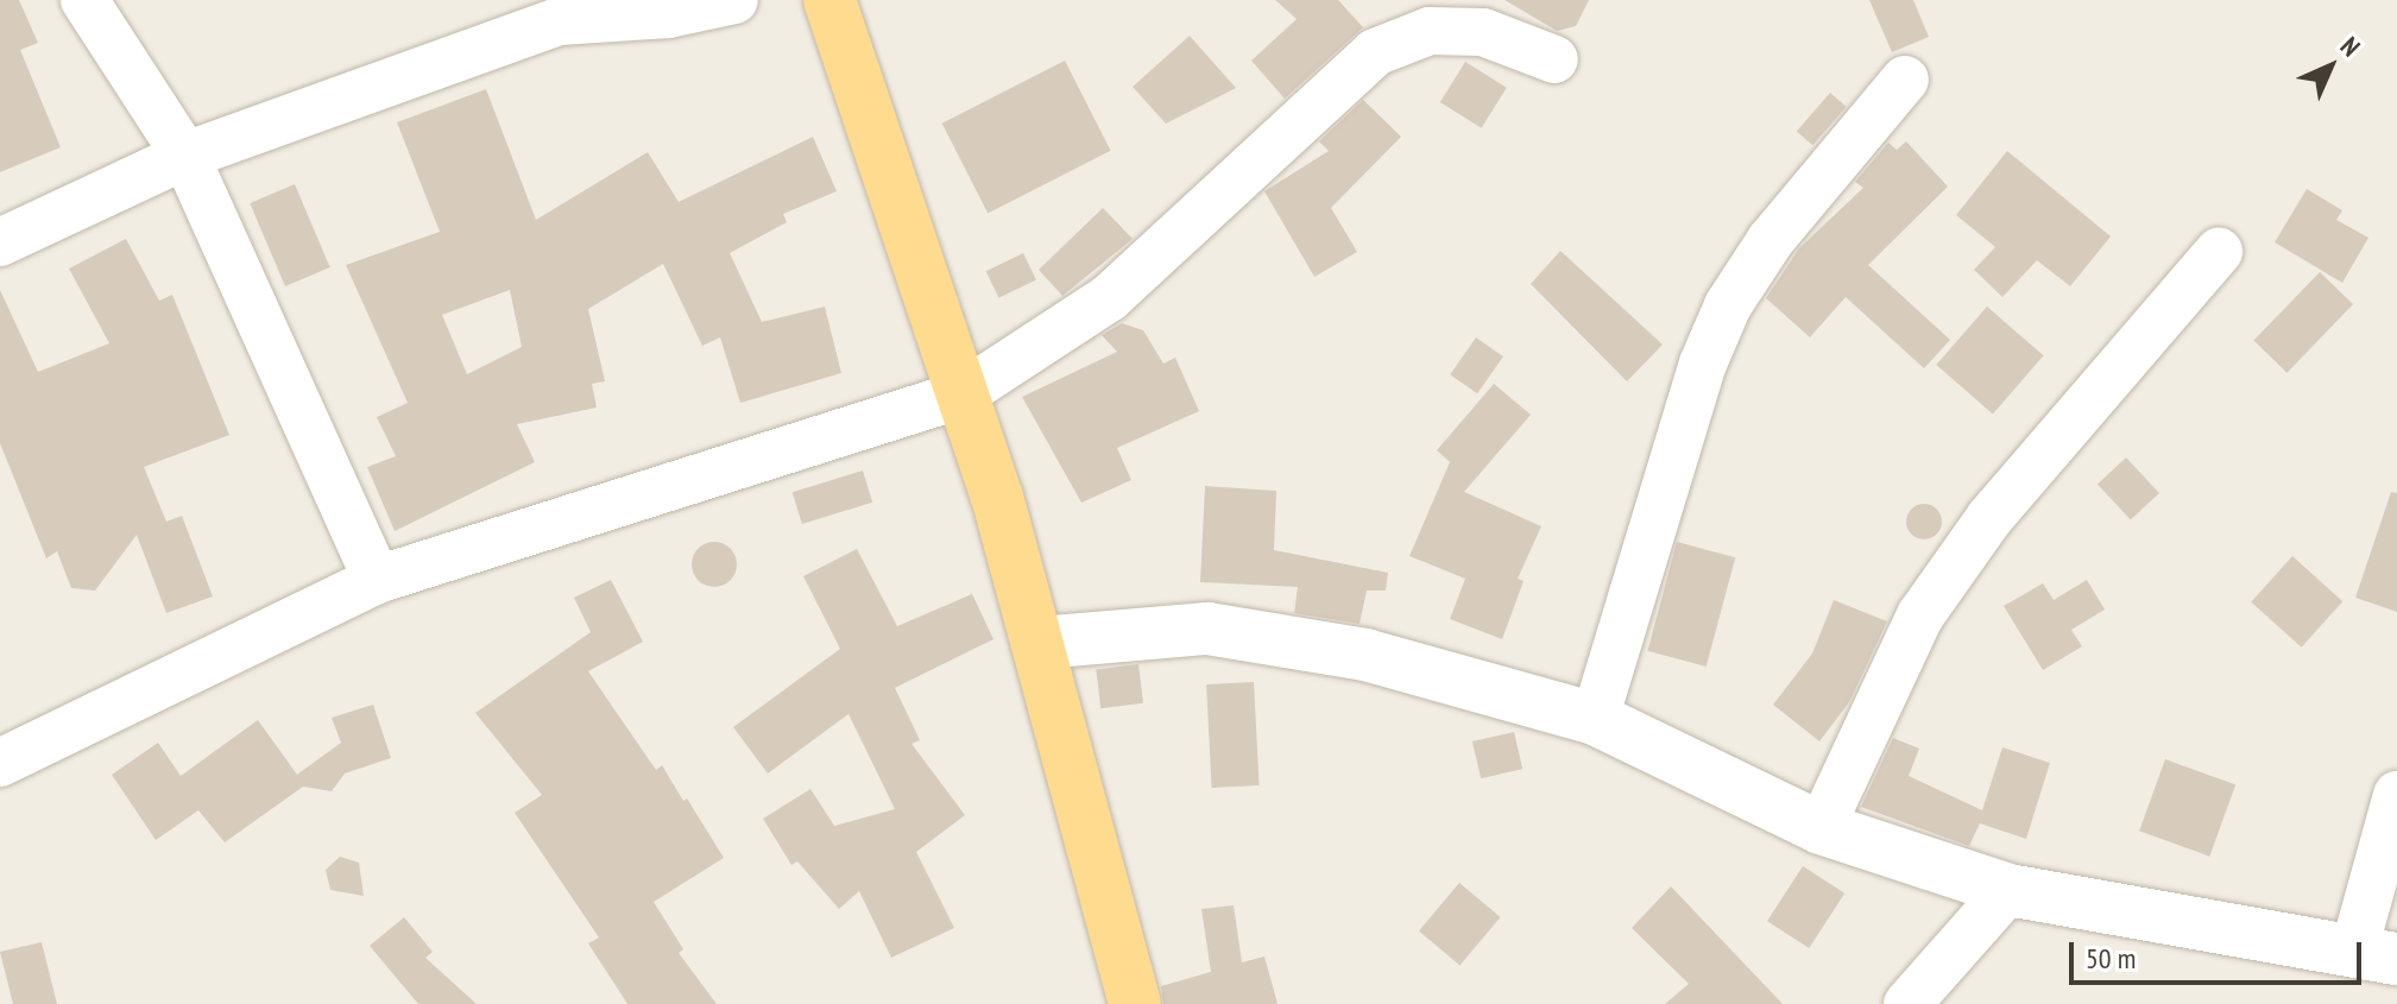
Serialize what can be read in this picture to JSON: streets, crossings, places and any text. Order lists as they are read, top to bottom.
{
  "scale_bar": "50 m",
  "north": "top right"
}
